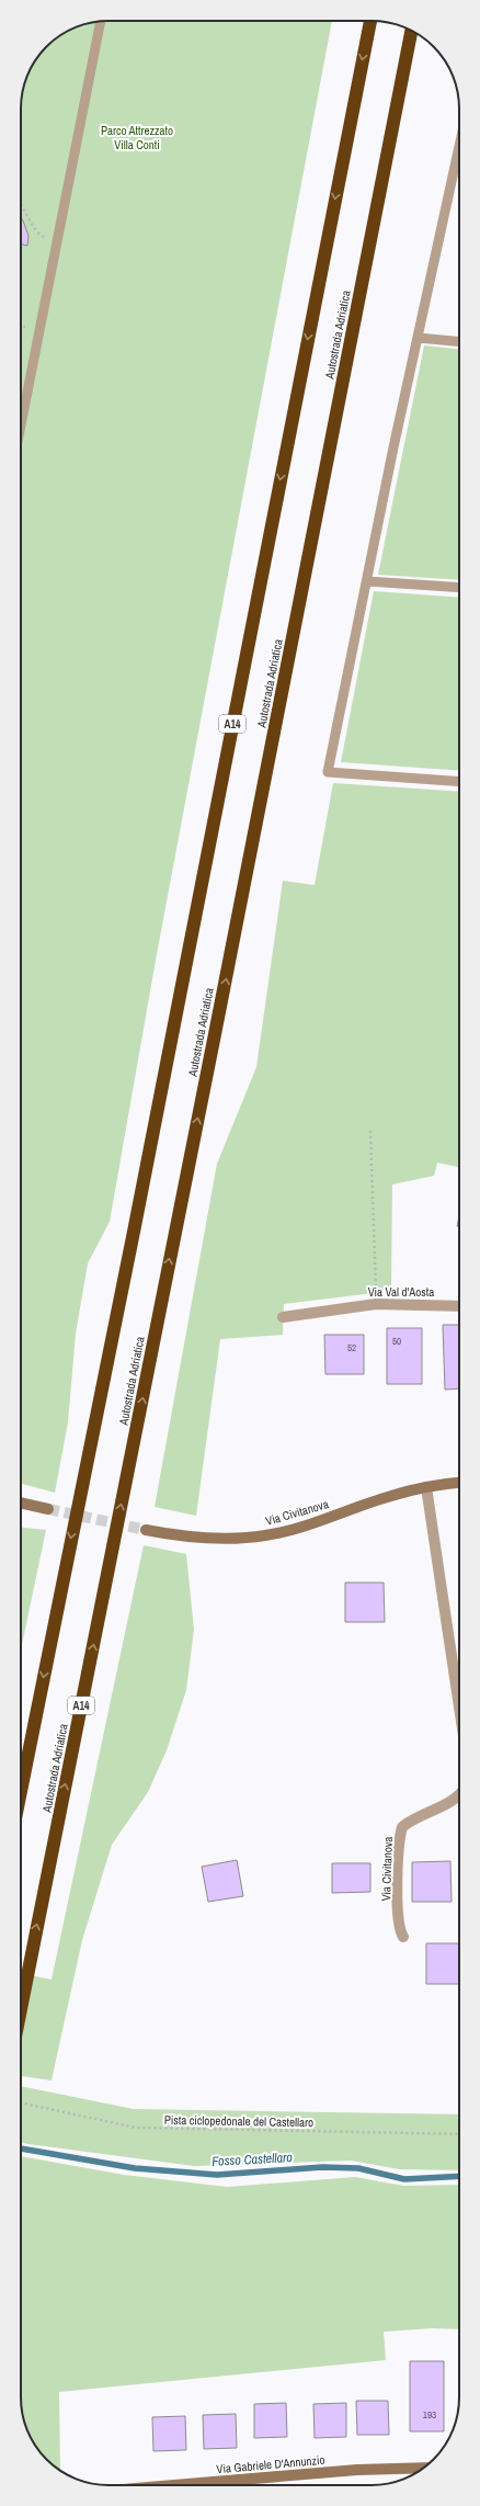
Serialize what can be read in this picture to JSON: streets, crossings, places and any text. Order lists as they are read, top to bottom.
{
  "streets": {
    "highway": ["Autostrada Adriatica", "A14"],
    "street": ["Via Val d'Aosta", "Via Civitanova", "Via Gabriele D'Annunzio"],
    "path": ["Pista ciclopedonale del Castellaro"]
  },
  "water": ["Fosso Castellaro"],
  "parks": ["Parco Attrezzato Villa Conti"],
  "house_numbers": ["50", "52", "193"]
}
